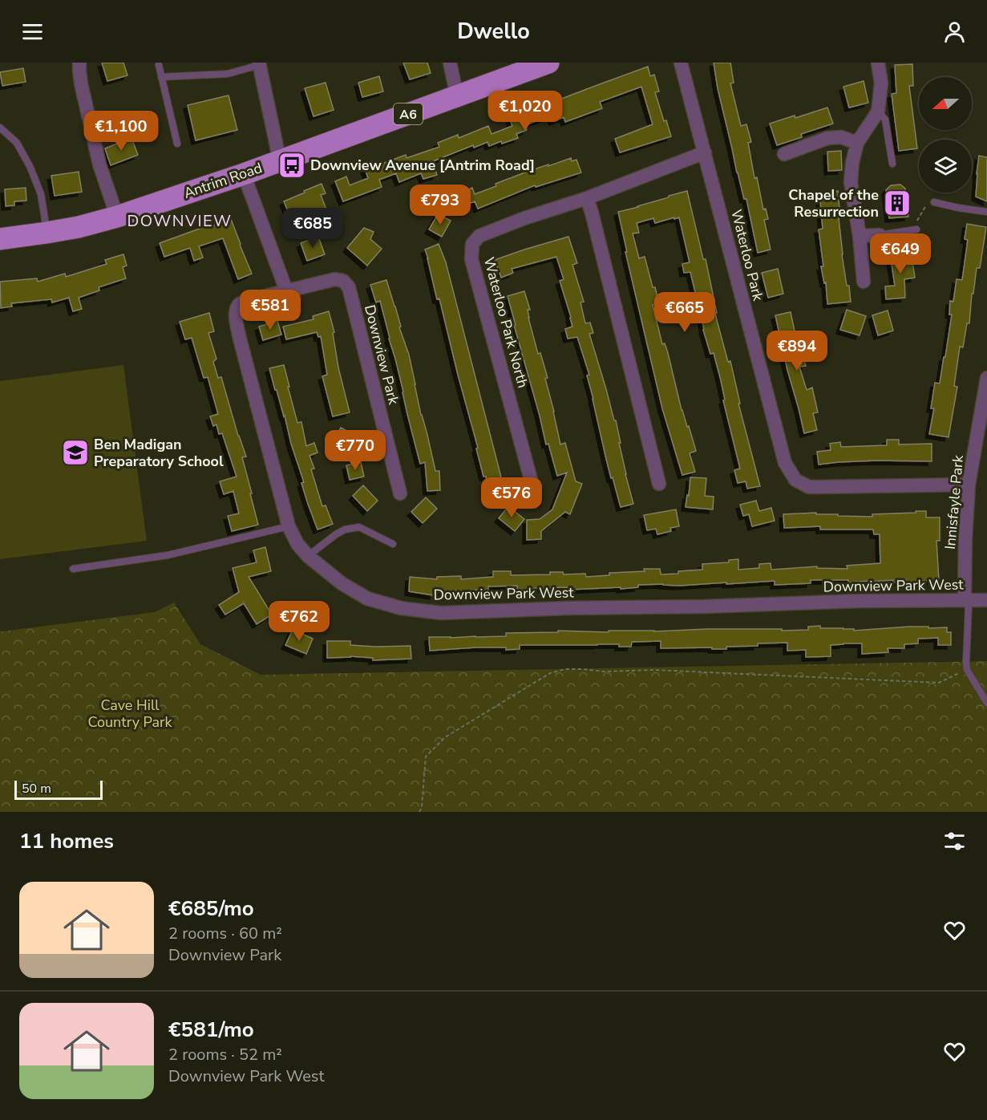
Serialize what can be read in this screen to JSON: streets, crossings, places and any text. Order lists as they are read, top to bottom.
{
  "streets": {
    "main road": ["A6", "Antrim Road"],
    "street": [
      "Waterloo Park",
      "Waterloo Park North",
      "Downview Park",
      "Innisfayle Park",
      "Downview Park West"
    ]
  },
  "crossings": [
    ["Waterloo Park", "Waterloo Park North"],
    ["Waterloo Park", "Innisfayle Park"],
    ["Downview Park", "Downview Park West"],
    ["Innisfayle Park", "Downview Park West"]
  ],
  "districts": ["DOWNVIEW"],
  "parks": ["Cave Hill Country Park"],
  "places": {
    "bus stop": ["Downview Avenue [Antrim Road]"],
    "building": ["Chapel of the Resurrection"],
    "school or university": ["Ben Madigan Preparatory School"]
  },
  "scale_bar": "50 m",
  "north": "left",
  "page": {
    "header": "Dwello",
    "price": [
      "€1,020",
      "€1,100",
      "€793",
      "€685",
      "€649",
      "€581",
      "€665",
      "€894",
      "€770",
      "€576",
      "€762"
    ],
    "scale": "50 m",
    "heading": "11 homes",
    "list": [
      {
        "name": "€685/mo",
        "note": "2 rooms · 60 m² · Downview Park"
      },
      {
        "name": "€581/mo",
        "note": "2 rooms · 52 m² · Downview Park West"
      }
    ]
  }
}
